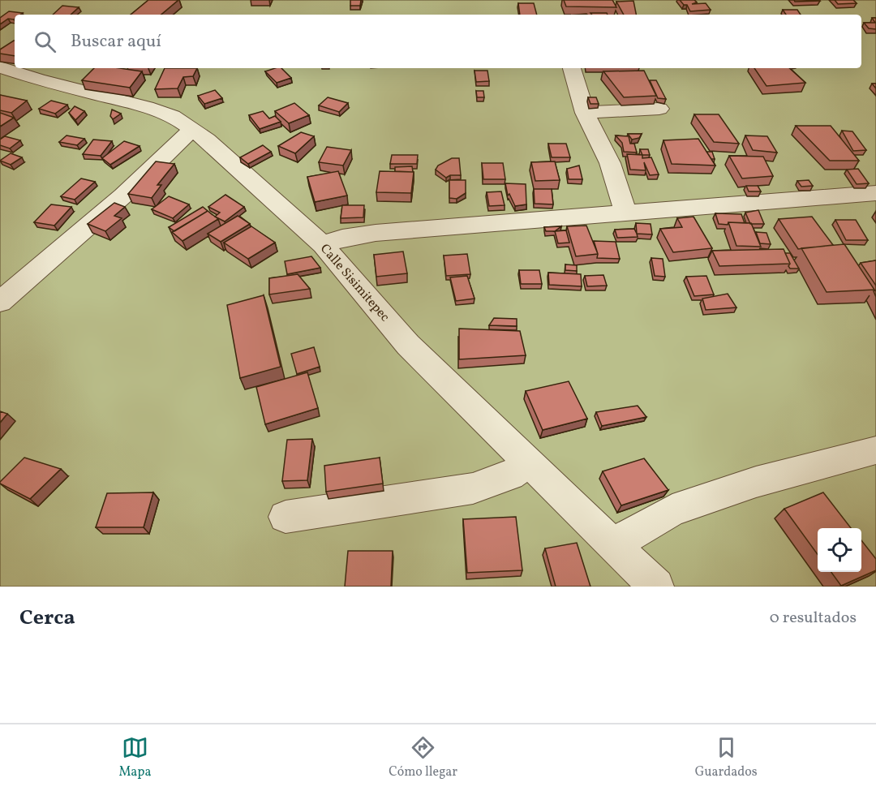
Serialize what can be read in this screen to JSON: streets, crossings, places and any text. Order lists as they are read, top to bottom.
{
  "streets": {
    "street": ["Calle Sisimitepec"]
  },
  "page": {
    "search": "Buscar aquí",
    "heading": ["Cerca", "0 resultados"],
    "nav": ["Mapa", "Cómo llegar", "Guardados"]
  }
}
